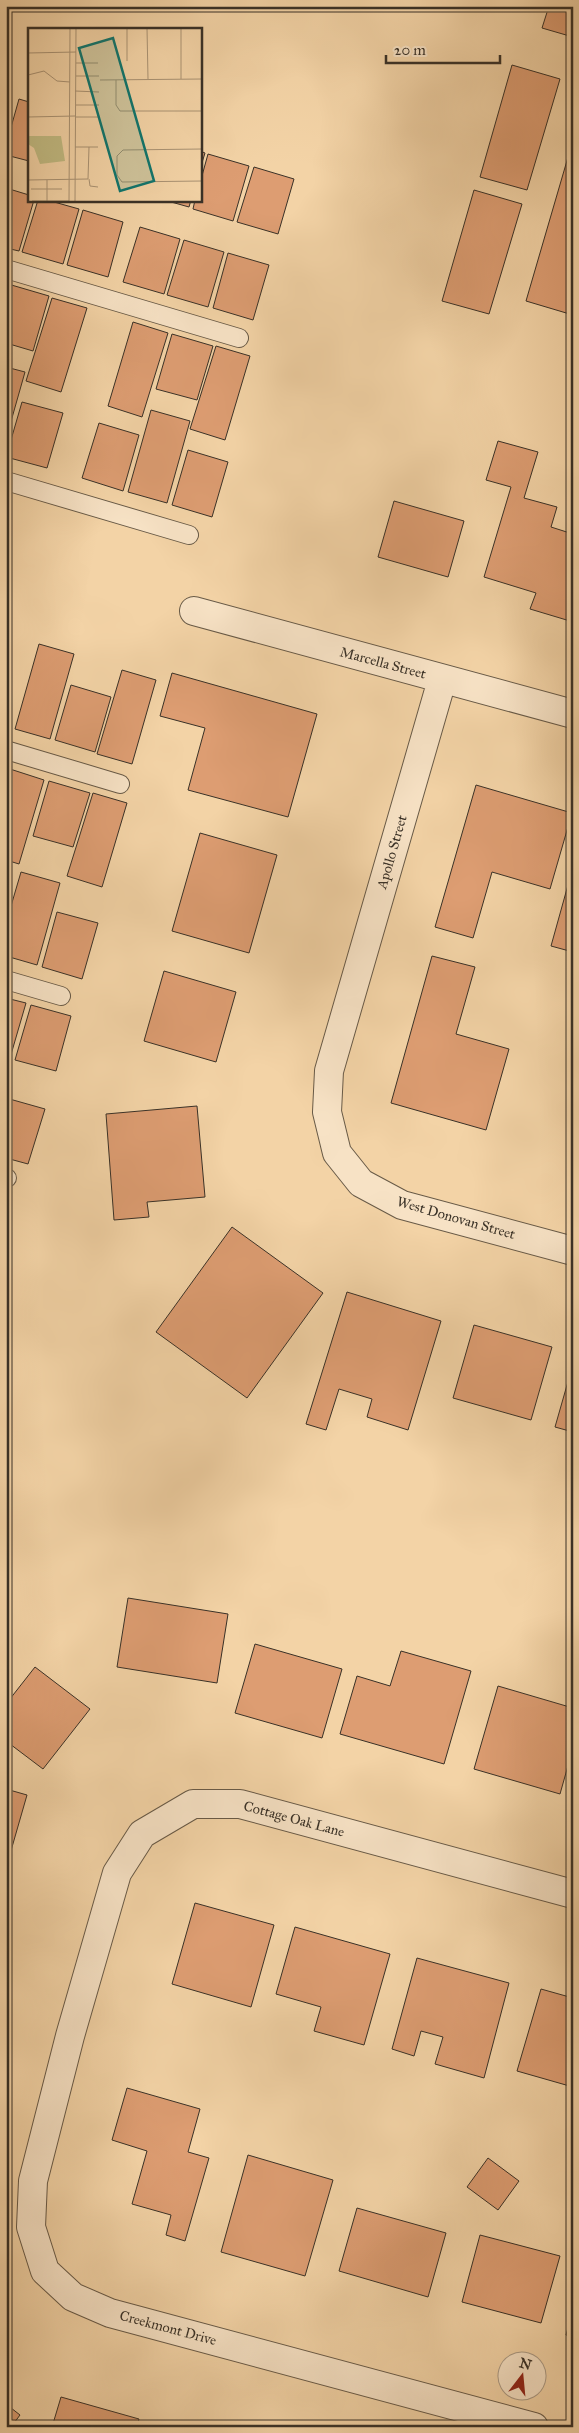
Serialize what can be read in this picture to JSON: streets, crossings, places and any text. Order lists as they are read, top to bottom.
{
  "streets": {
    "street": [
      "Marcella Street",
      "Apollo Street",
      "West Donovan Street",
      "Cottage Oak Lane",
      "Creekmont Drive"
    ]
  },
  "crossings": [
    ["Marcella Street", "Apollo Street"],
    ["Apollo Street", "West Donovan Street"],
    ["Cottage Oak Lane", "Creekmont Drive"]
  ],
  "scale_bar": "20 m",
  "north": "top"
}
